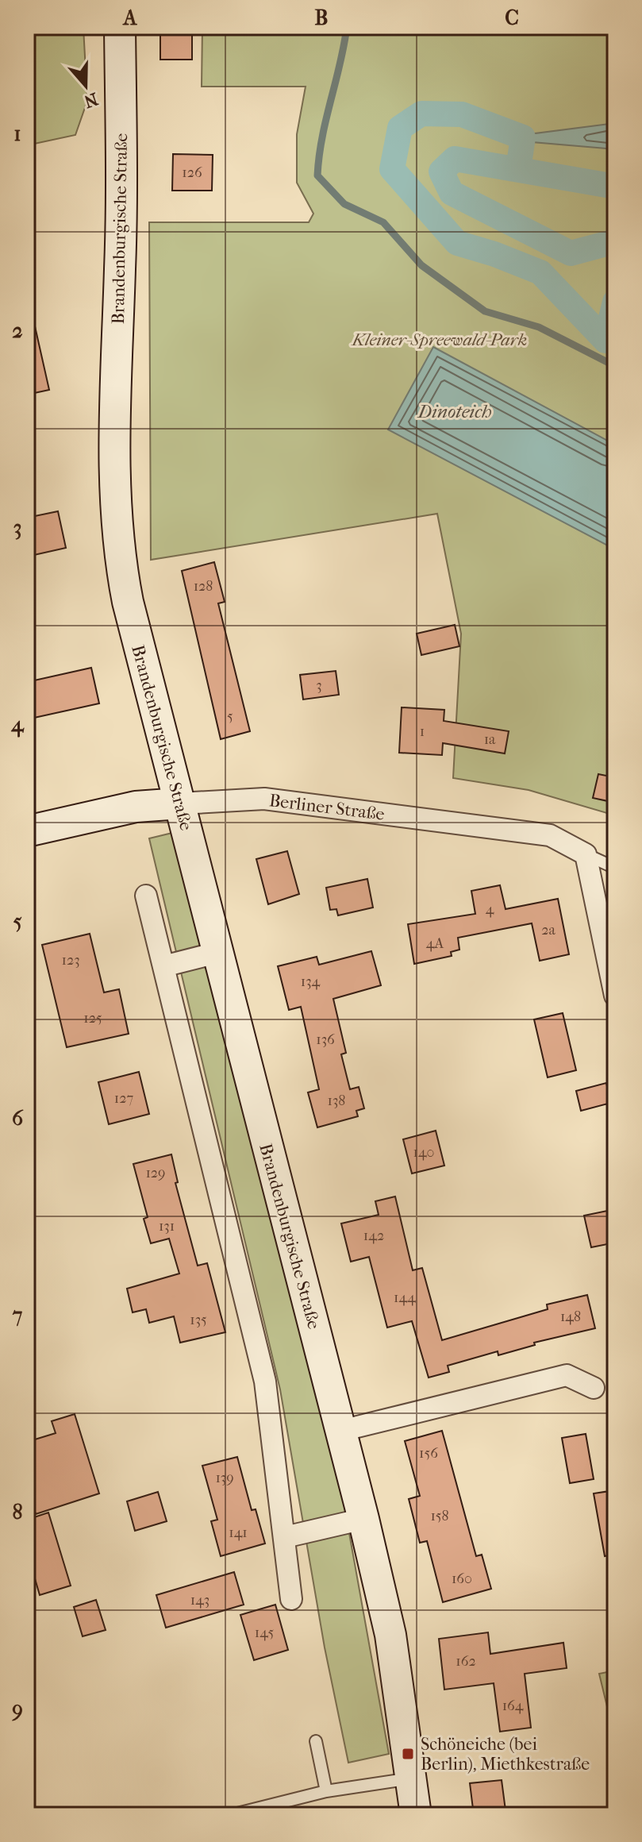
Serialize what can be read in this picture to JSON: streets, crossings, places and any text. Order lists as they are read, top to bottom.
{
  "streets": {
    "street": ["Brandenburgische Straße", "Berliner Straße"]
  },
  "crossings": [
    ["Brandenburgische Straße", "Berliner Straße"]
  ],
  "water": ["Dinoteich"],
  "parks": ["Kleiner-Spreewald-Park"],
  "places": {
    "transit": ["Schöneiche (bei Berlin), Miethkestraße"]
  },
  "house_numbers": [
    "126",
    "128",
    "3",
    "5",
    "1",
    "1a",
    "4",
    "2a",
    "4A",
    "123",
    "134",
    "125",
    "136",
    "127",
    "138",
    "140",
    "129",
    "131",
    "142",
    "144",
    "148",
    "135",
    "156",
    "139",
    "158",
    "141",
    "160",
    "143",
    "145",
    "162",
    "164"
  ],
  "north": "bottom",
  "grid": {
    "columns": ["A", "B", "C"],
    "rows": [
      "1",
      "2",
      "3",
      "4",
      "5",
      "6",
      "7",
      "8",
      "9"
    ]
  }
}
